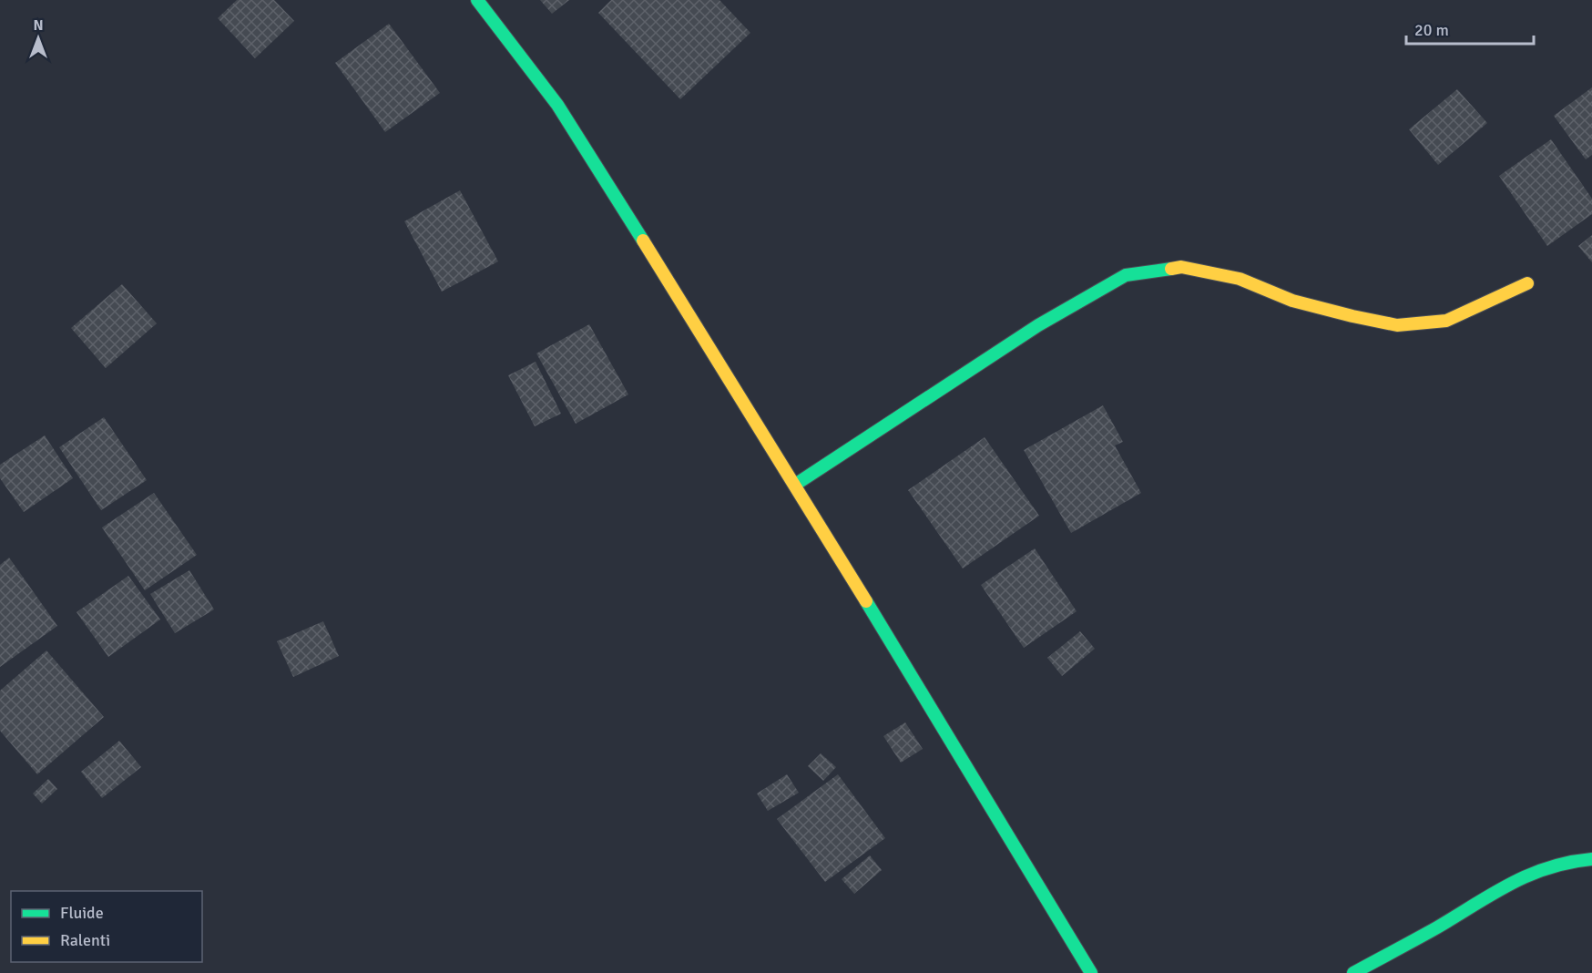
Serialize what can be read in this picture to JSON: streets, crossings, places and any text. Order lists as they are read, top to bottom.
{
  "legend": ["Fluide", "Ralenti"],
  "scale_bar": "20 m",
  "north": "top"
}
